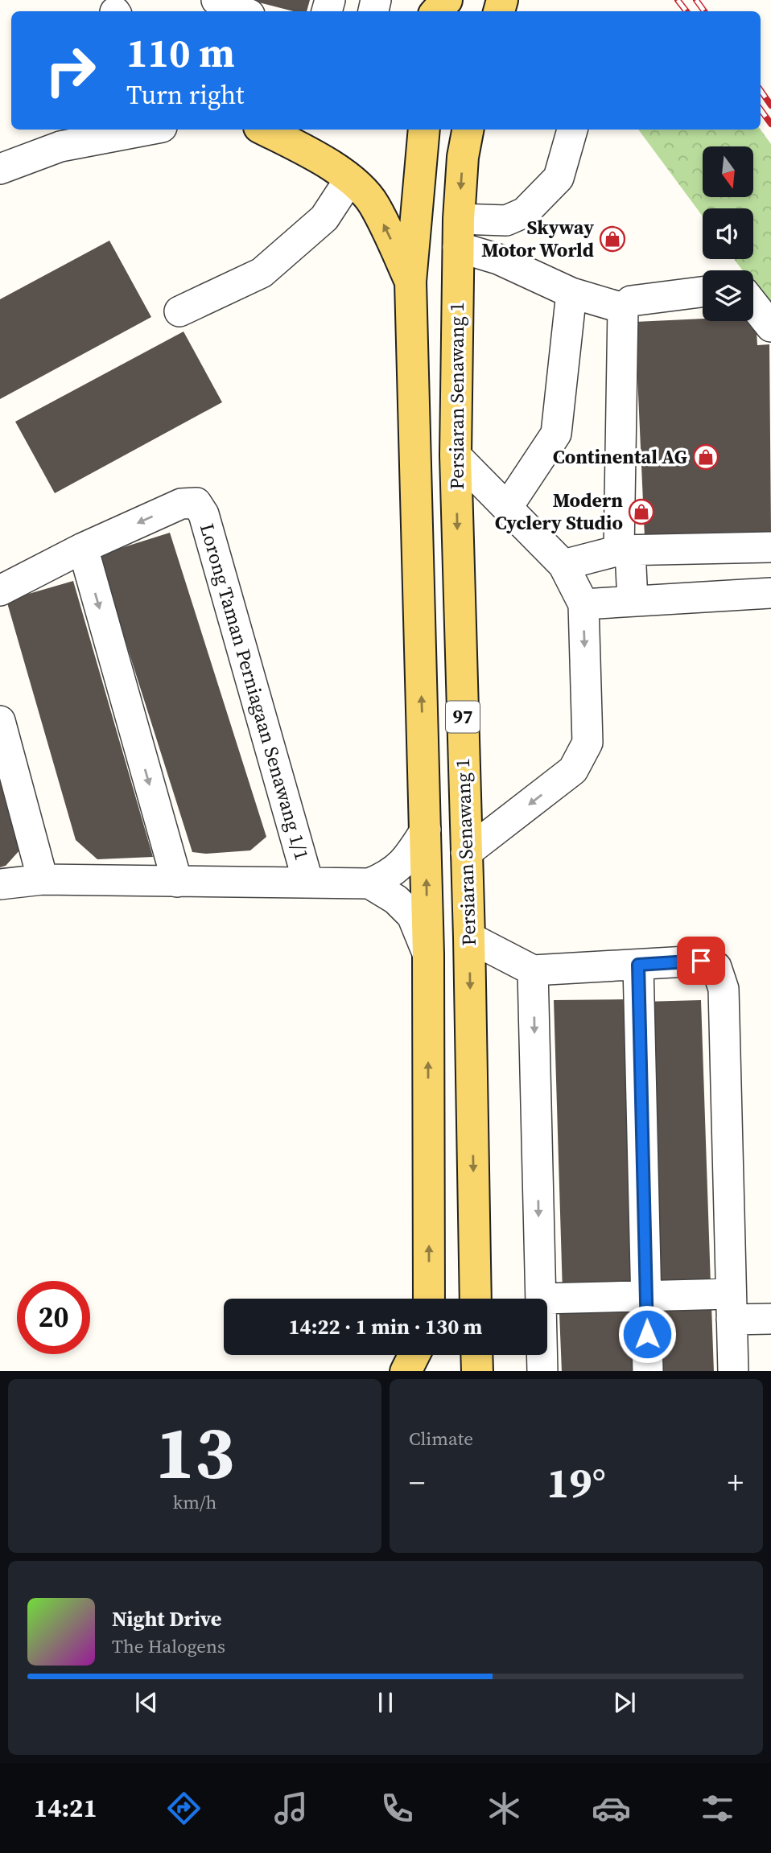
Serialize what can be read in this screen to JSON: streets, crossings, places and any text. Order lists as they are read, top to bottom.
{
  "streets": {
    "main road": ["Persiaran Senawang 1", "97"],
    "street": ["Lorong Taman Perniagaan Senawang 1/1"]
  },
  "places": {
    "shop": ["Skyway Motor World", "Continental AG", "Modern Cyclery Studio"]
  },
  "north": "bottom",
  "page": {
    "turn": ["110 m", "Turn right"],
    "limit": "20",
    "trip": "14:22 · 1 min · 130 m",
    "tile": [
      ["13", "km/h"],
      "Climate"
    ],
    "heat": ["−", "19°", "+"],
    "song": ["Night Drive", "The Halogens"],
    "tabs": "14:21"
  }
}
